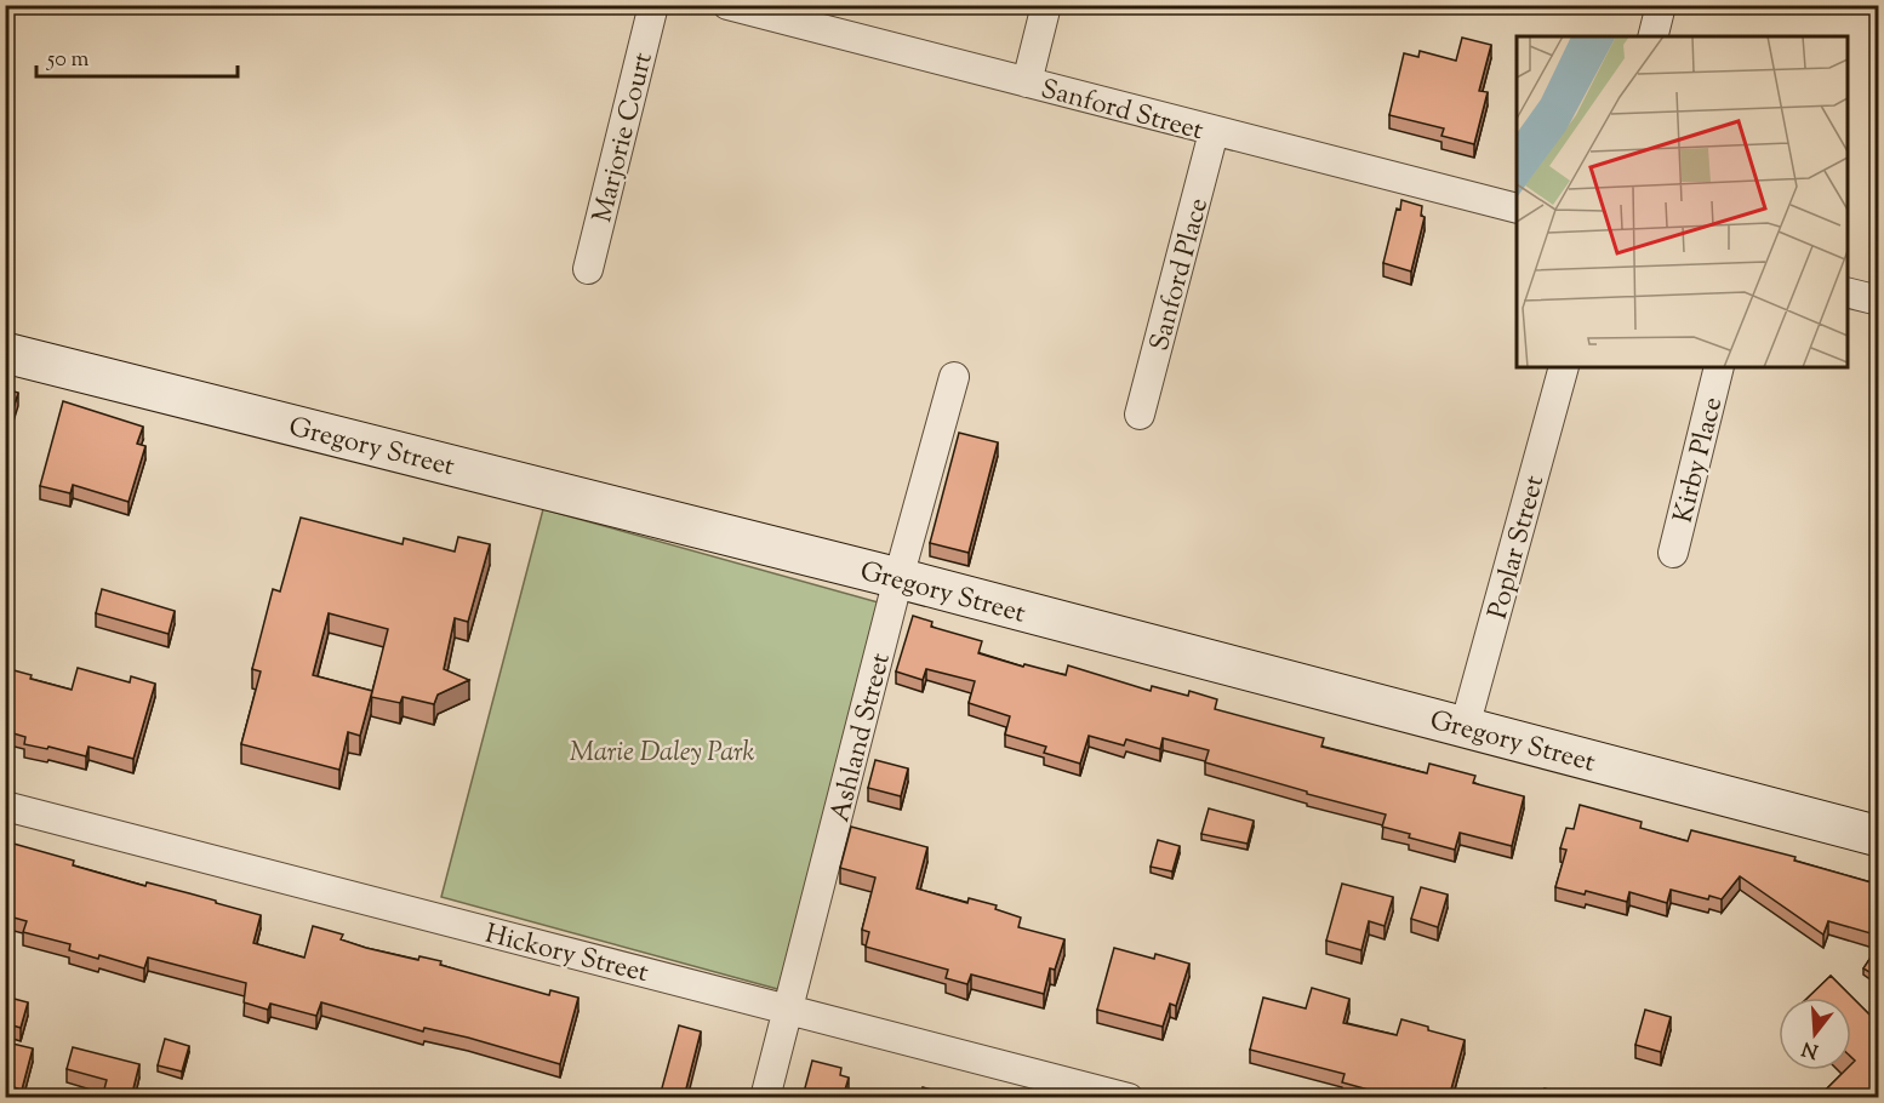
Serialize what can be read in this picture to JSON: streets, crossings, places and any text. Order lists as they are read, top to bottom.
{
  "streets": {
    "street": [
      "Sanford Street",
      "Marjorie Court",
      "Sanford Place",
      "Gregory Street",
      "Kirby Place",
      "Poplar Street",
      "Ashland Street",
      "Hickory Street"
    ]
  },
  "crossings": [
    ["Sanford Street", "Sanford Place"],
    ["Gregory Street", "Poplar Street"],
    ["Gregory Street", "Ashland Street"],
    ["Ashland Street", "Hickory Street"]
  ],
  "parks": ["Marie Daley Park"],
  "scale_bar": "50 m",
  "north": "bottom"
}
